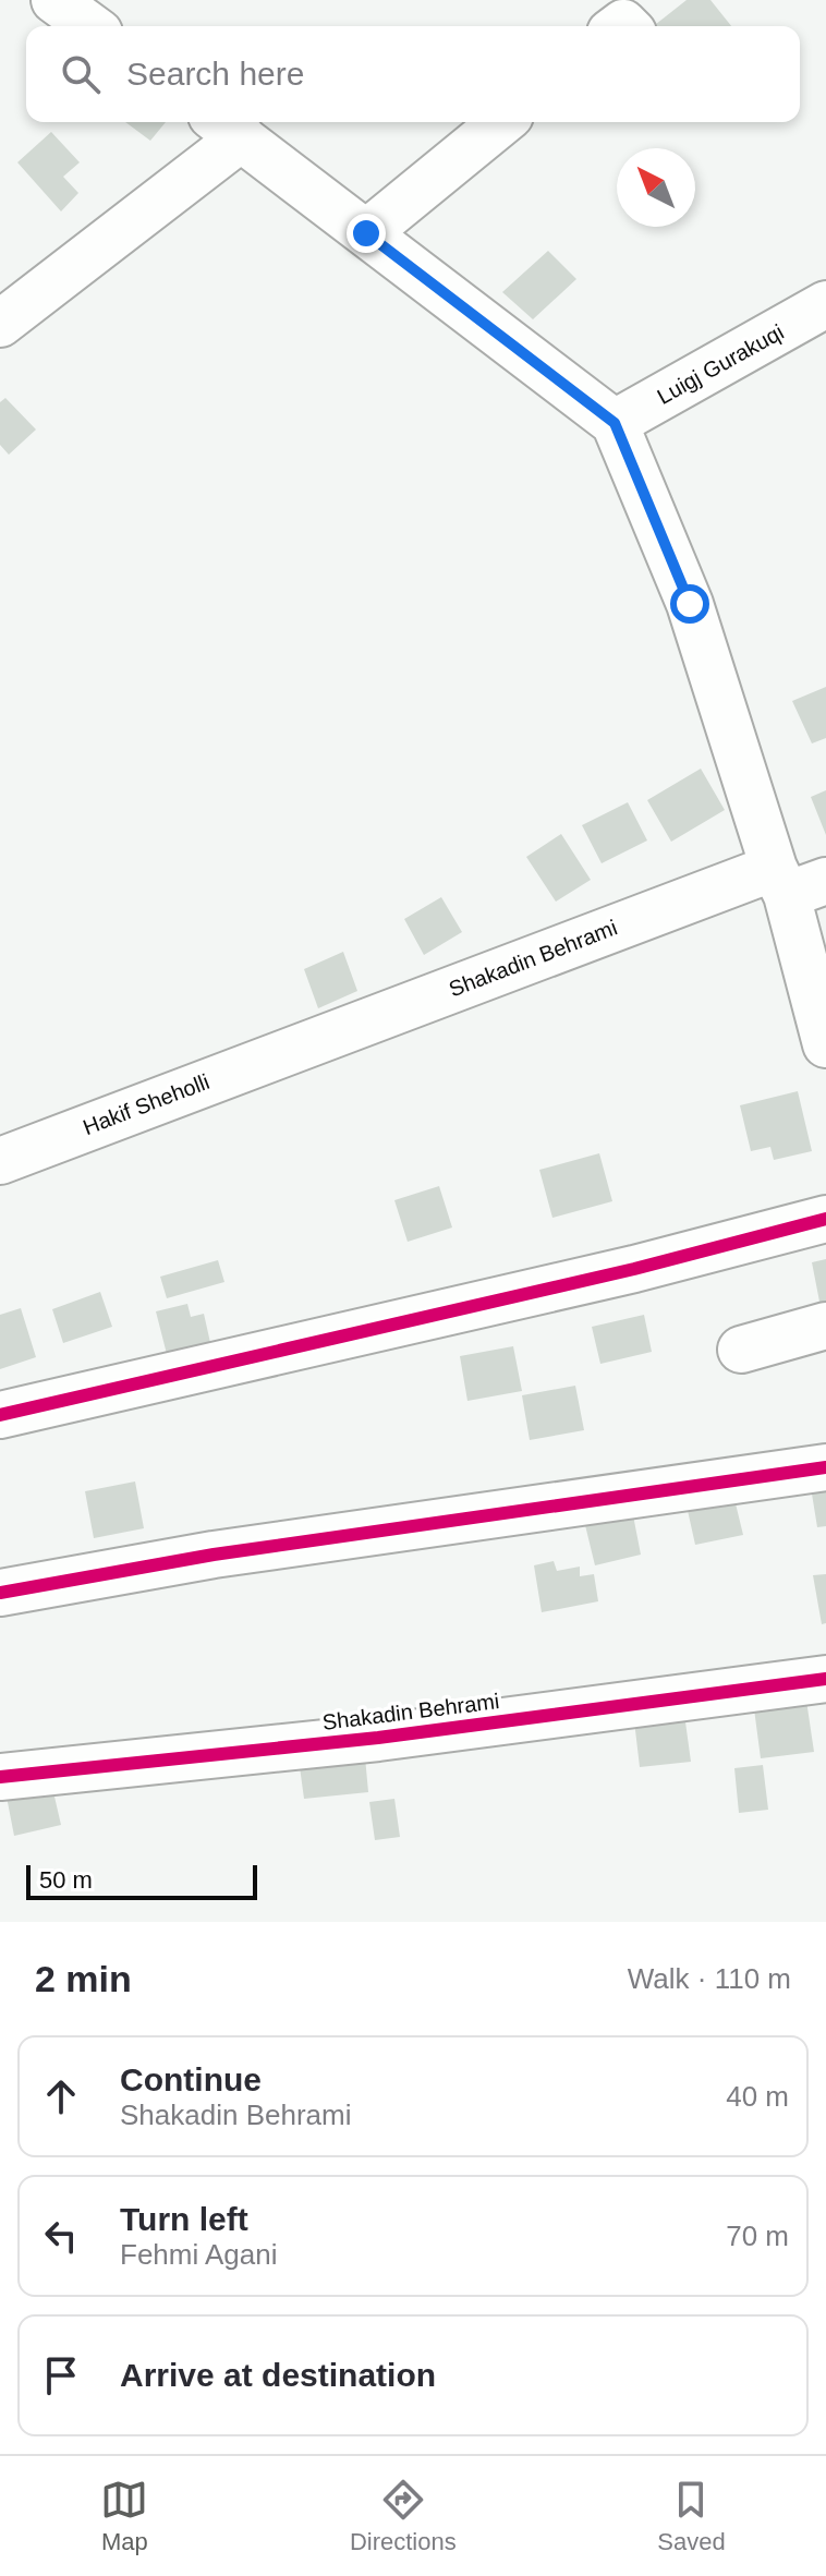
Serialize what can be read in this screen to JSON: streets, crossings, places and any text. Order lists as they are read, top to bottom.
{
  "streets": {
    "street": ["Luigj Gurakuqi", "Shakadin Behrami", "Hakif Sheholli"]
  },
  "crossings": [
    ["Shakadin Behrami", "Hakif Sheholli"]
  ],
  "scale_bar": "50 m",
  "north": "top left",
  "page": {
    "search": "Search here",
    "scale": "50 m",
    "heading": ["2 min", "Walk · 110 m"],
    "list": [
      ["Continue", "Shakadin Behrami", "40 m"],
      ["Turn left", "Fehmi Agani", "70 m"],
      "Arrive at destination"
    ],
    "nav": ["Map", "Directions", "Saved"]
  }
}
